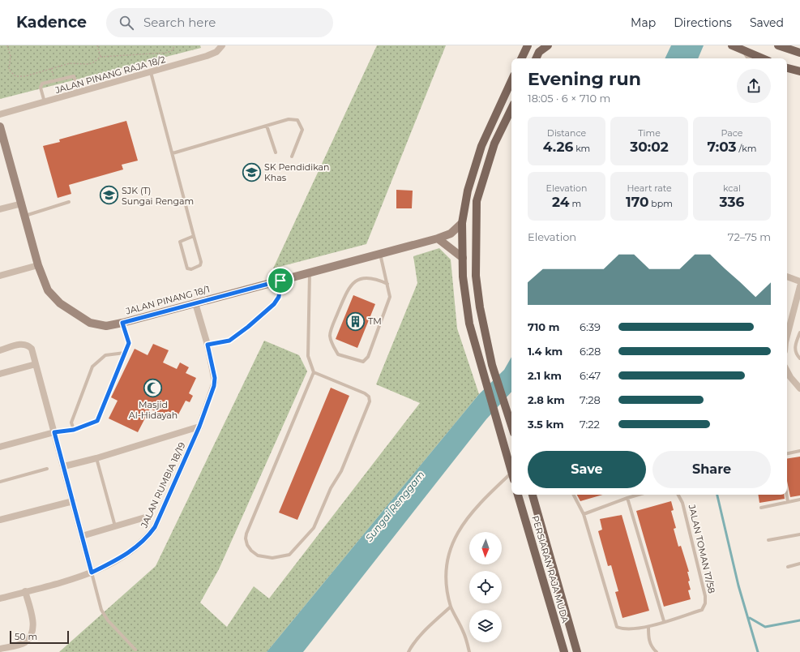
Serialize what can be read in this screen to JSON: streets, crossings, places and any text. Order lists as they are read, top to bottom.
{
  "streets": {
    "main road": ["PERSIARAN RAJA MUDA"],
    "street": ["JALAN PINANG RAJA 18/2", "JALAN PINANG 18/1", "JALAN RUMBIA 18/19"],
    "lane": ["JALAN TOMAN 17/58"]
  },
  "crossings": [
    ["JALAN PINANG 18/1", "JALAN RUMBIA 18/19"]
  ],
  "water": ["Sungai Renggam"],
  "places": {
    "school or university": ["SK Pendidikan Khas", "SJK (T) Sungai Rengam"],
    "building": ["TM"],
    "mosque": ["Masjid Al-Hidayah"]
  },
  "scale_bar": "50 m",
  "north": "bottom",
  "page": {
    "header": "Kadence",
    "search": "Search here",
    "nav": ["Map", "Directions", "Saved"],
    "heading": ["Evening run", "18:05 · 6 × 710 m"],
    "stats": [
      ["Distance", "4.26 km"],
      ["Time", "30:02"],
      ["Pace", "7:03 /km"],
      ["Elevation", "24 m"],
      ["Heart rate", "170 bpm"],
      ["kcal", "336"]
    ],
    "chart": ["Elevation", "72–75 m"],
    "list": [
      {
        "name": "710 m",
        "note": "6:39"
      },
      {
        "name": "1.4 km",
        "note": "6:28"
      },
      {
        "name": "2.1 km",
        "note": "6:47"
      },
      {
        "name": "2.8 km",
        "note": "7:28"
      },
      {
        "name": "3.5 km",
        "note": "7:22"
      }
    ],
    "buttons": ["Save", "Share"],
    "scale": "50 m"
  }
}
